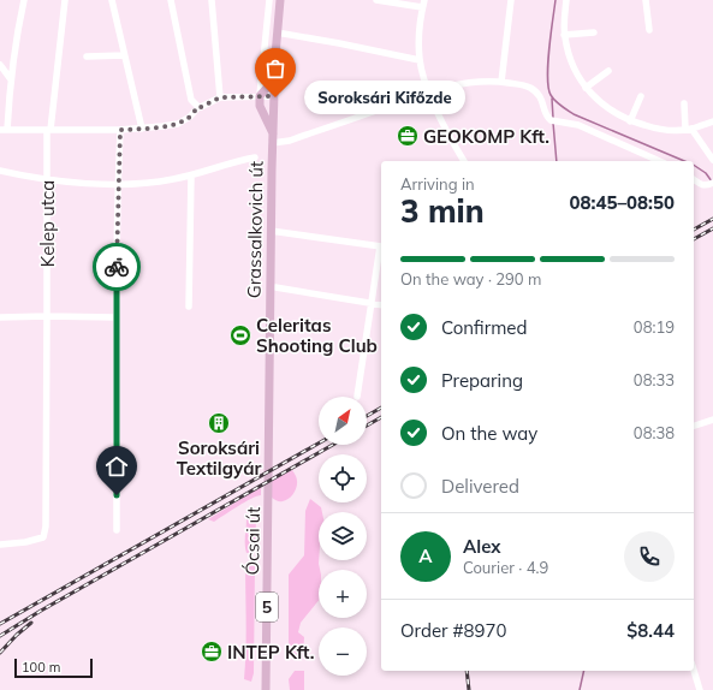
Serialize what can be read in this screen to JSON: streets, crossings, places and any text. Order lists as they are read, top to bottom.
{
  "streets": {
    "main road": ["Grassalkovich út", "Ócsai út", "5"],
    "street": ["Kelep utca"]
  },
  "crossings": [
    ["Grassalkovich út", "Ócsai út"]
  ],
  "places": {
    "other": ["Soroksári Kifőzde"],
    "office": ["GEOKOMP Kft.", "INTEP Kft."],
    "sports": ["Celeritas Shooting Club"],
    "building": ["Soroksári Textilgyár"]
  },
  "scale_bar": "100 m",
  "north": "top right",
  "page": {
    "bubble": "Soroksári Kifőzde",
    "heading": ["3 min", "Arriving in", "08:45–08:50"],
    "panel": [
      "Alex",
      "Courier · 4.9",
      "Order #8970",
      "$8.44"
    ],
    "bar": "On the way · 290 m",
    "list": [
      ["Confirmed", "08:19"],
      ["Preparing", "08:33"],
      ["On the way", "08:38"],
      "Delivered"
    ],
    "map_buttons": ["+", "−"],
    "round": "A",
    "scale": "100 m"
  }
}
